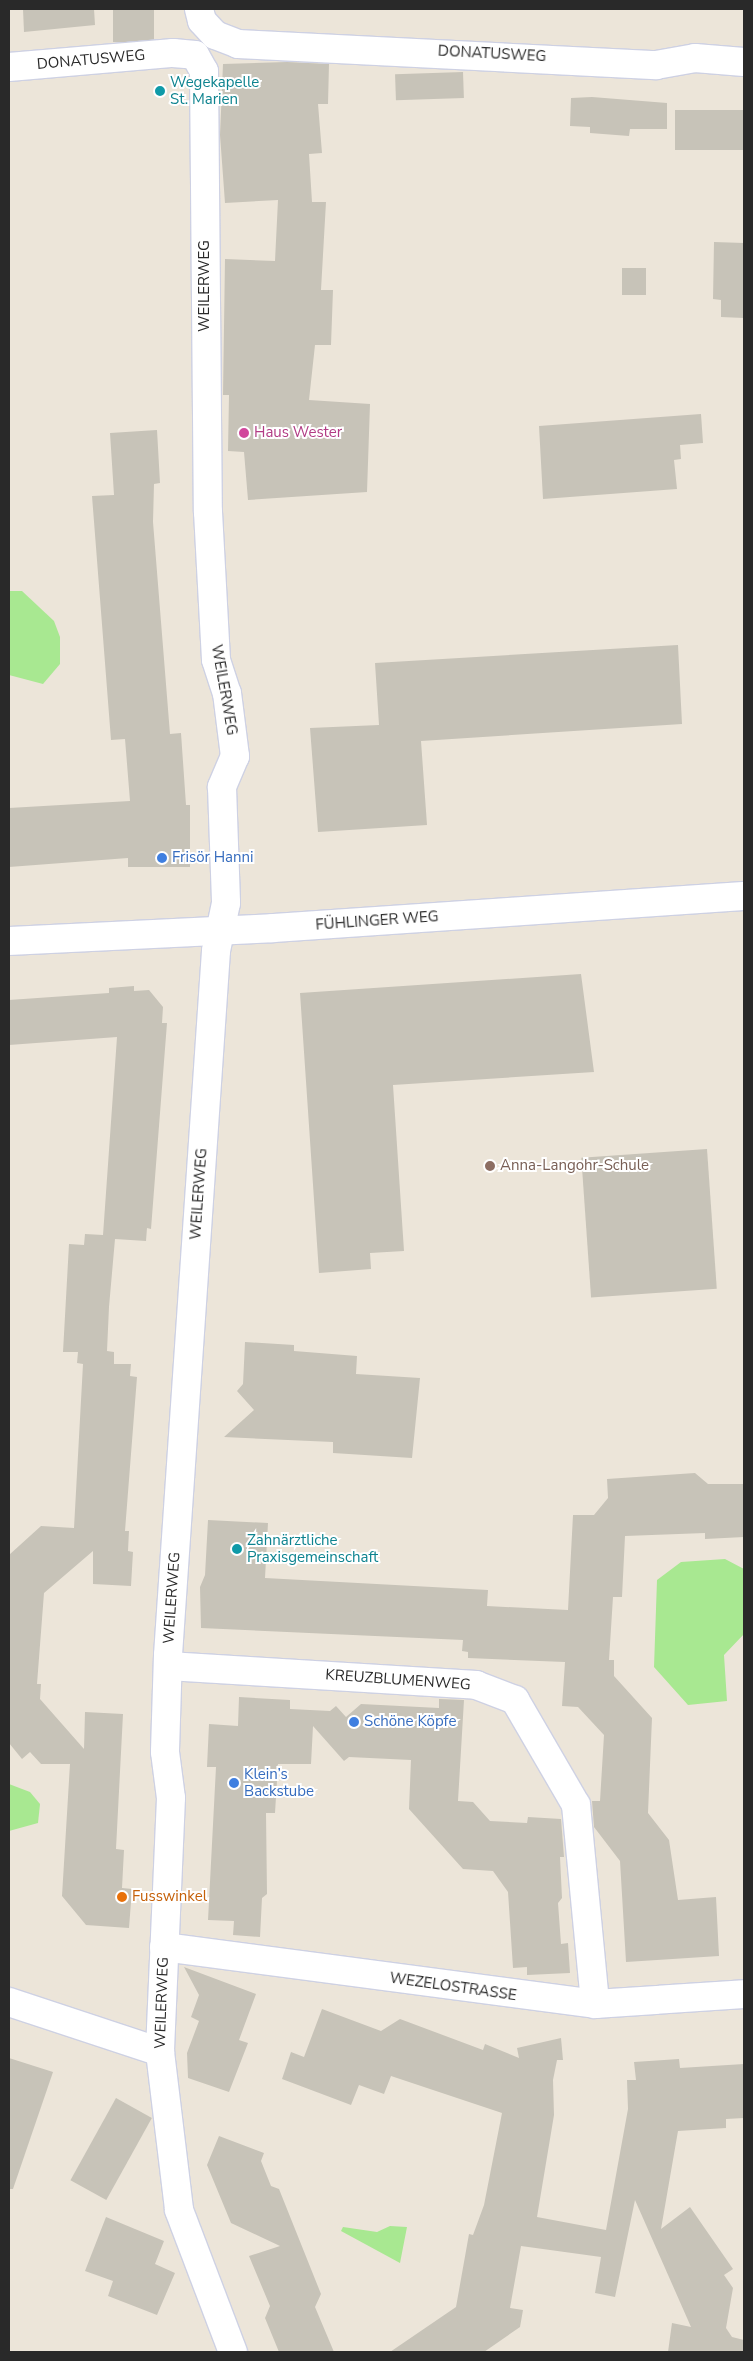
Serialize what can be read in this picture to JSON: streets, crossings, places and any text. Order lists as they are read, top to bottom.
{
  "streets": {
    "street": [
      "DONATUSWEG",
      "WEILERWEG",
      "FÜHLINGER WEG",
      "KREUZBLUMENWEG",
      "WEZELOSTRASSE"
    ]
  },
  "crossings": [
    ["DONATUSWEG", "WEILERWEG"],
    ["WEILERWEG", "FÜHLINGER WEG"],
    ["WEILERWEG", "KREUZBLUMENWEG"],
    ["WEILERWEG", "WEZELOSTRASSE"],
    ["KREUZBLUMENWEG", "WEZELOSTRASSE"]
  ],
  "places": [
    "Wegekapelle St. Marien",
    "Haus Wester",
    "Frisör Hanni",
    "Anna-Langohr-Schule",
    "Zahnärztliche Praxisgemeinschaft",
    "Schöne Köpfe",
    "Klein’s Backstube",
    "Fusswinkel"
  ]
}
